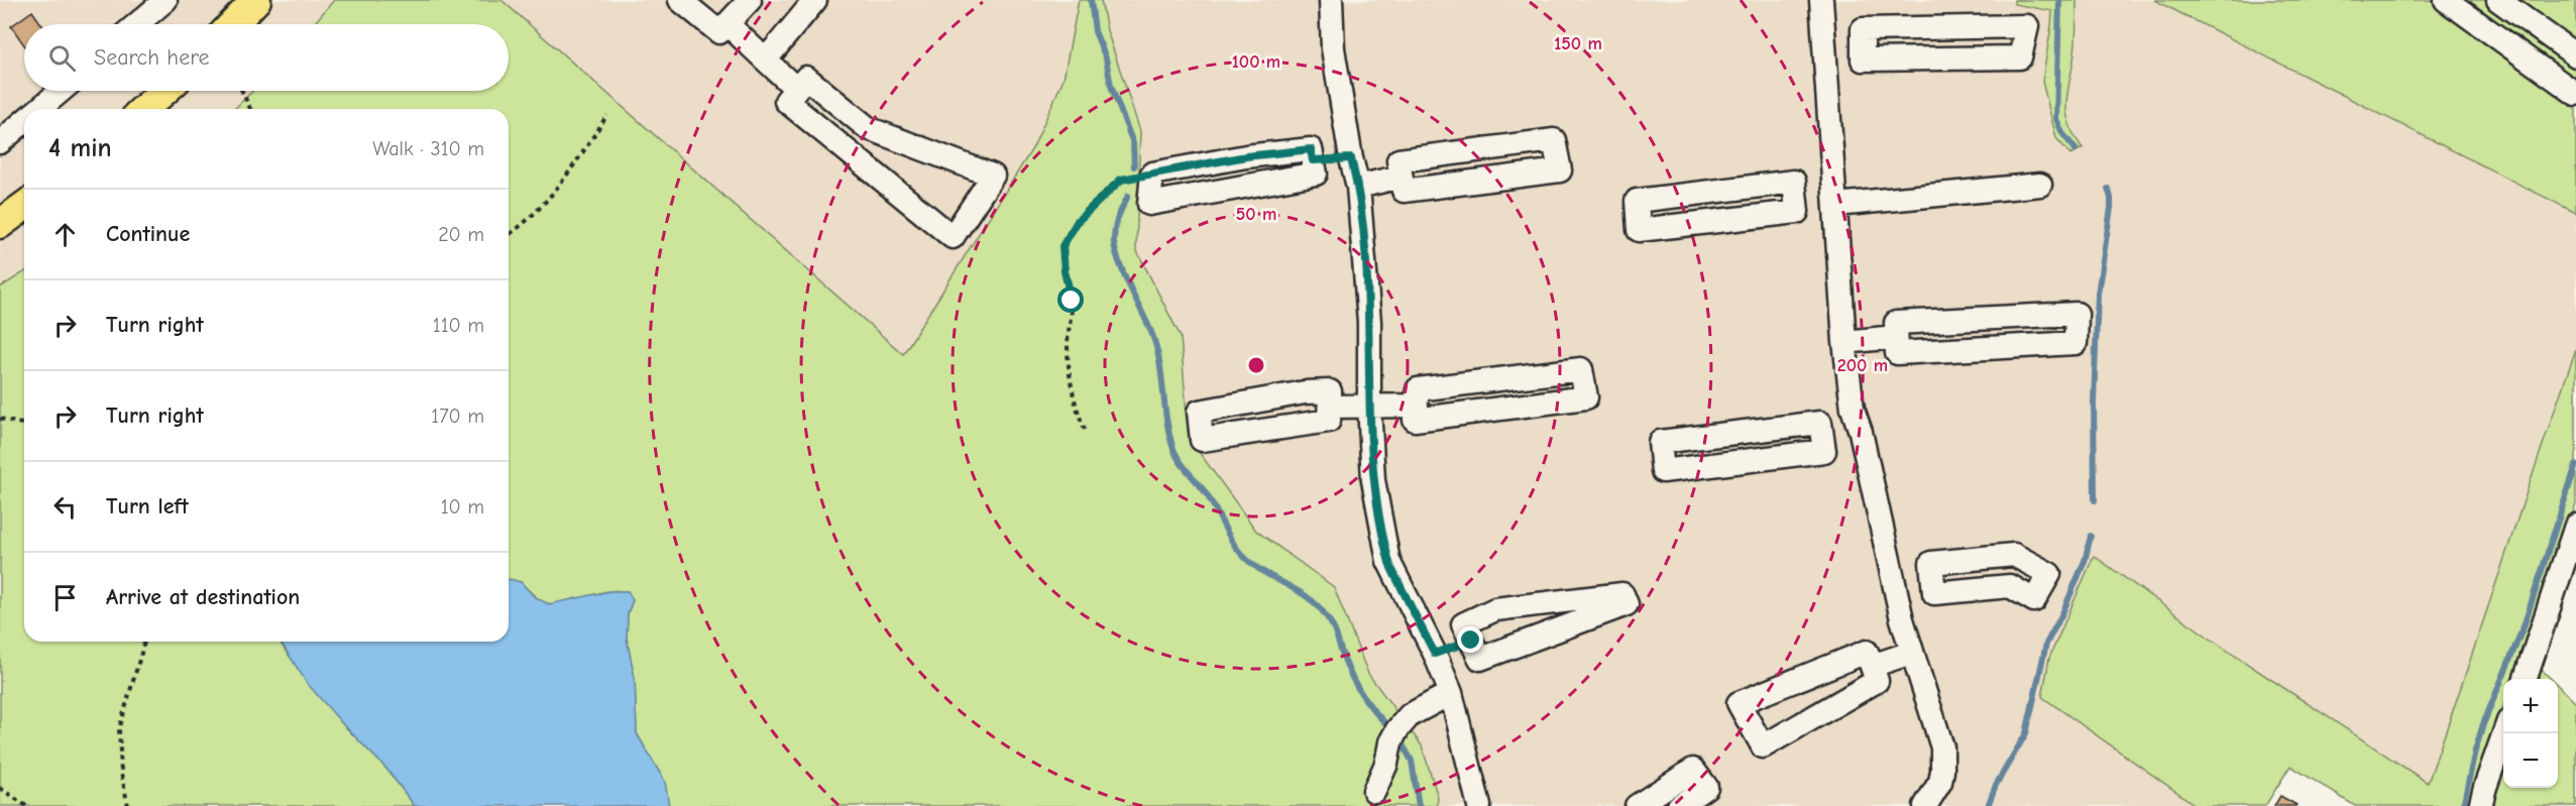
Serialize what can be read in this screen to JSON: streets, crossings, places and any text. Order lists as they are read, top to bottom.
{
  "page": {
    "search": "Search here",
    "heading": ["4 min", "Walk · 310 m"],
    "list": [
      ["Continue", "20 m"],
      ["Turn right", "110 m"],
      ["Turn right", "170 m"],
      ["Turn left", "10 m"],
      "Arrive at destination"
    ],
    "map_buttons": ["+", "−"]
  },
  "rings": [
    "150 m",
    "100 m",
    "50 m",
    "200 m"
  ]
}
